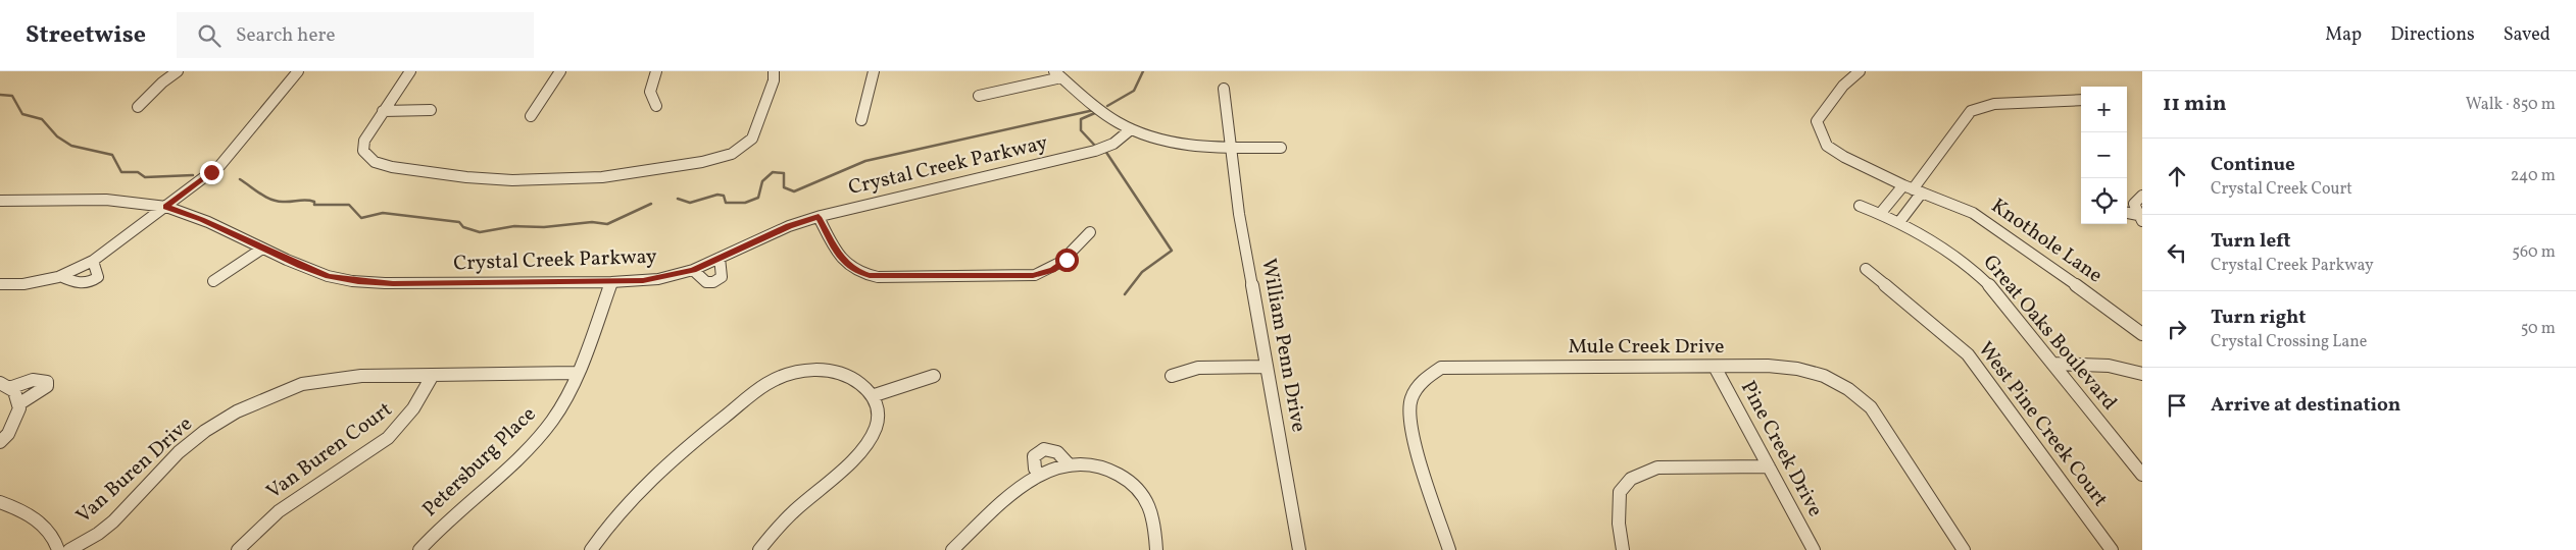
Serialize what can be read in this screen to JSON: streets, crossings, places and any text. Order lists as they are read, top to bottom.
{
  "streets": {
    "street": [
      "Crystal Creek Parkway",
      "Knothole Lane",
      "Great Oaks Boulevard",
      "William Penn Drive",
      "Mule Creek Drive",
      "West Pine Creek Court",
      "Pine Creek Drive",
      "Van Buren Court",
      "Petersburg Place",
      "Van Buren Drive"
    ]
  },
  "crossings": [
    ["Crystal Creek Parkway", "Petersburg Place"],
    ["Mule Creek Drive", "Pine Creek Drive"],
    ["Van Buren Court", "Petersburg Place"],
    ["Van Buren Court", "Van Buren Drive"],
    ["Petersburg Place", "Van Buren Drive"]
  ],
  "page": {
    "header": "Streetwise",
    "search": "Search here",
    "nav": ["Map", "Directions", "Saved"],
    "heading": ["11 min", "Walk · 850 m"],
    "map_buttons": ["+", "−"],
    "list": [
      ["Continue", "Crystal Creek Court", "240 m"],
      ["Turn left", "Crystal Creek Parkway", "560 m"],
      ["Turn right", "Crystal Crossing Lane", "50 m"],
      "Arrive at destination"
    ]
  }
}
